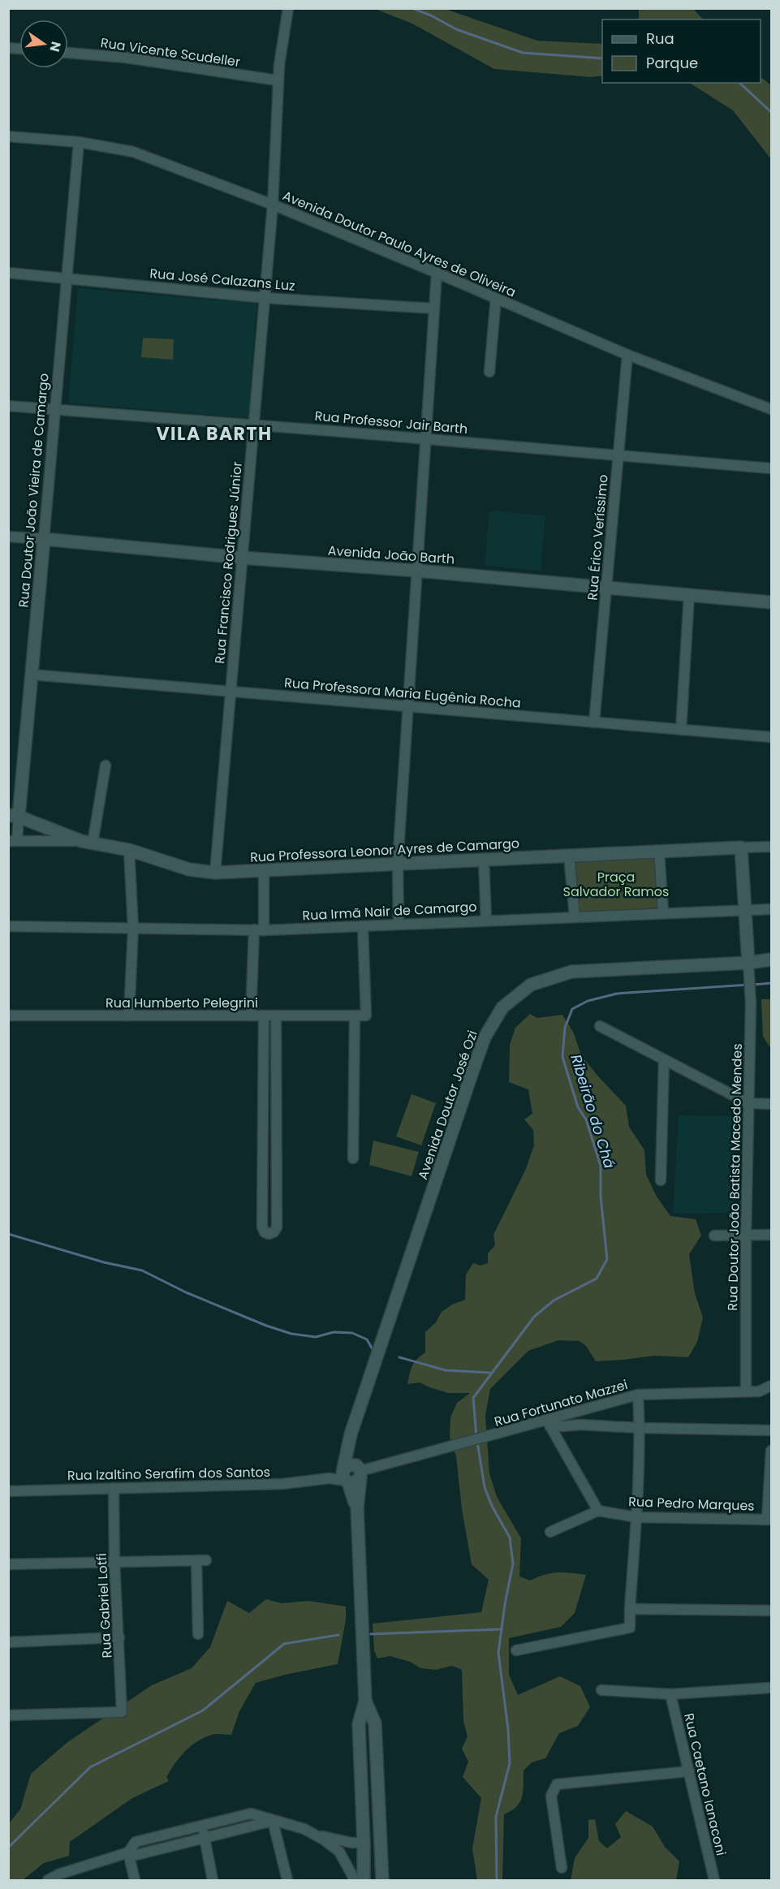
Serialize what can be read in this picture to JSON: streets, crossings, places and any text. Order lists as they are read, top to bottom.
{
  "streets": {
    "main road": [
      "Rua Doutor João Vieira de Camargo",
      "Avenida João Barth",
      "Rua Professora Leonor Ayres de Camargo",
      "Avenida Doutor José Ozi"
    ],
    "street": [
      "Rua Vicente Scudeller",
      "Avenida Doutor Paulo Ayres de Oliveira",
      "Rua José Calazans Luz",
      "Rua Professor Jair Barth",
      "Rua Érico Veríssimo",
      "Rua Francisco Rodrigues Júnior",
      "Rua Professora Maria Eugênia Rocha",
      "Rua Irmã Nair de Camargo",
      "Rua Humberto Pelegrini",
      "Rua Doutor João Batista Macedo Mendes",
      "Rua Fortunato Mazzei",
      "Rua Izaltino Serafim dos Santos",
      "Rua Pedro Marques",
      "Rua Gabriel Lotfi",
      "Rua Caetano Ianaconi"
    ]
  },
  "crossings": [
    ["Rua Vicente Scudeller", "Rua Francisco Rodrigues Júnior"],
    ["Avenida Doutor Paulo Ayres de Oliveira", "Rua Doutor João Vieira de Camargo"],
    ["Avenida Doutor Paulo Ayres de Oliveira", "Rua Érico Veríssimo"],
    ["Avenida Doutor Paulo Ayres de Oliveira", "Rua Francisco Rodrigues Júnior"],
    ["Rua José Calazans Luz", "Rua Doutor João Vieira de Camargo"],
    ["Rua José Calazans Luz", "Rua Francisco Rodrigues Júnior"],
    ["Rua Professor Jair Barth", "Rua Doutor João Vieira de Camargo"],
    ["Rua Professor Jair Barth", "Rua Érico Veríssimo"],
    ["Rua Professor Jair Barth", "Rua Francisco Rodrigues Júnior"],
    ["Rua Doutor João Vieira de Camargo", "Avenida João Barth"],
    ["Rua Doutor João Vieira de Camargo", "Rua Professora Maria Eugênia Rocha"],
    ["Rua Doutor João Vieira de Camargo", "Rua Professora Leonor Ayres de Camargo"],
    ["Rua Érico Veríssimo", "Avenida João Barth"],
    ["Rua Érico Veríssimo", "Rua Professora Maria Eugênia Rocha"],
    ["Avenida João Barth", "Rua Francisco Rodrigues Júnior"],
    ["Rua Francisco Rodrigues Júnior", "Rua Professora Maria Eugênia Rocha"],
    ["Rua Francisco Rodrigues Júnior", "Rua Professora Leonor Ayres de Camargo"],
    ["Avenida Doutor José Ozi", "Rua Doutor João Batista Macedo Mendes"],
    ["Avenida Doutor José Ozi", "Rua Fortunato Mazzei"],
    ["Avenida Doutor José Ozi", "Rua Izaltino Serafim dos Santos"],
    ["Rua Doutor João Batista Macedo Mendes", "Rua Fortunato Mazzei"],
    ["Rua Fortunato Mazzei", "Rua Izaltino Serafim dos Santos"],
    ["Rua Izaltino Serafim dos Santos", "Rua Gabriel Lotfi"]
  ],
  "districts": ["VILA BARTH"],
  "water": ["Ribeirão do Chá"],
  "parks": ["Praça Salvador Ramos"],
  "legend": ["Rua", "Parque"],
  "north": "right"
}
